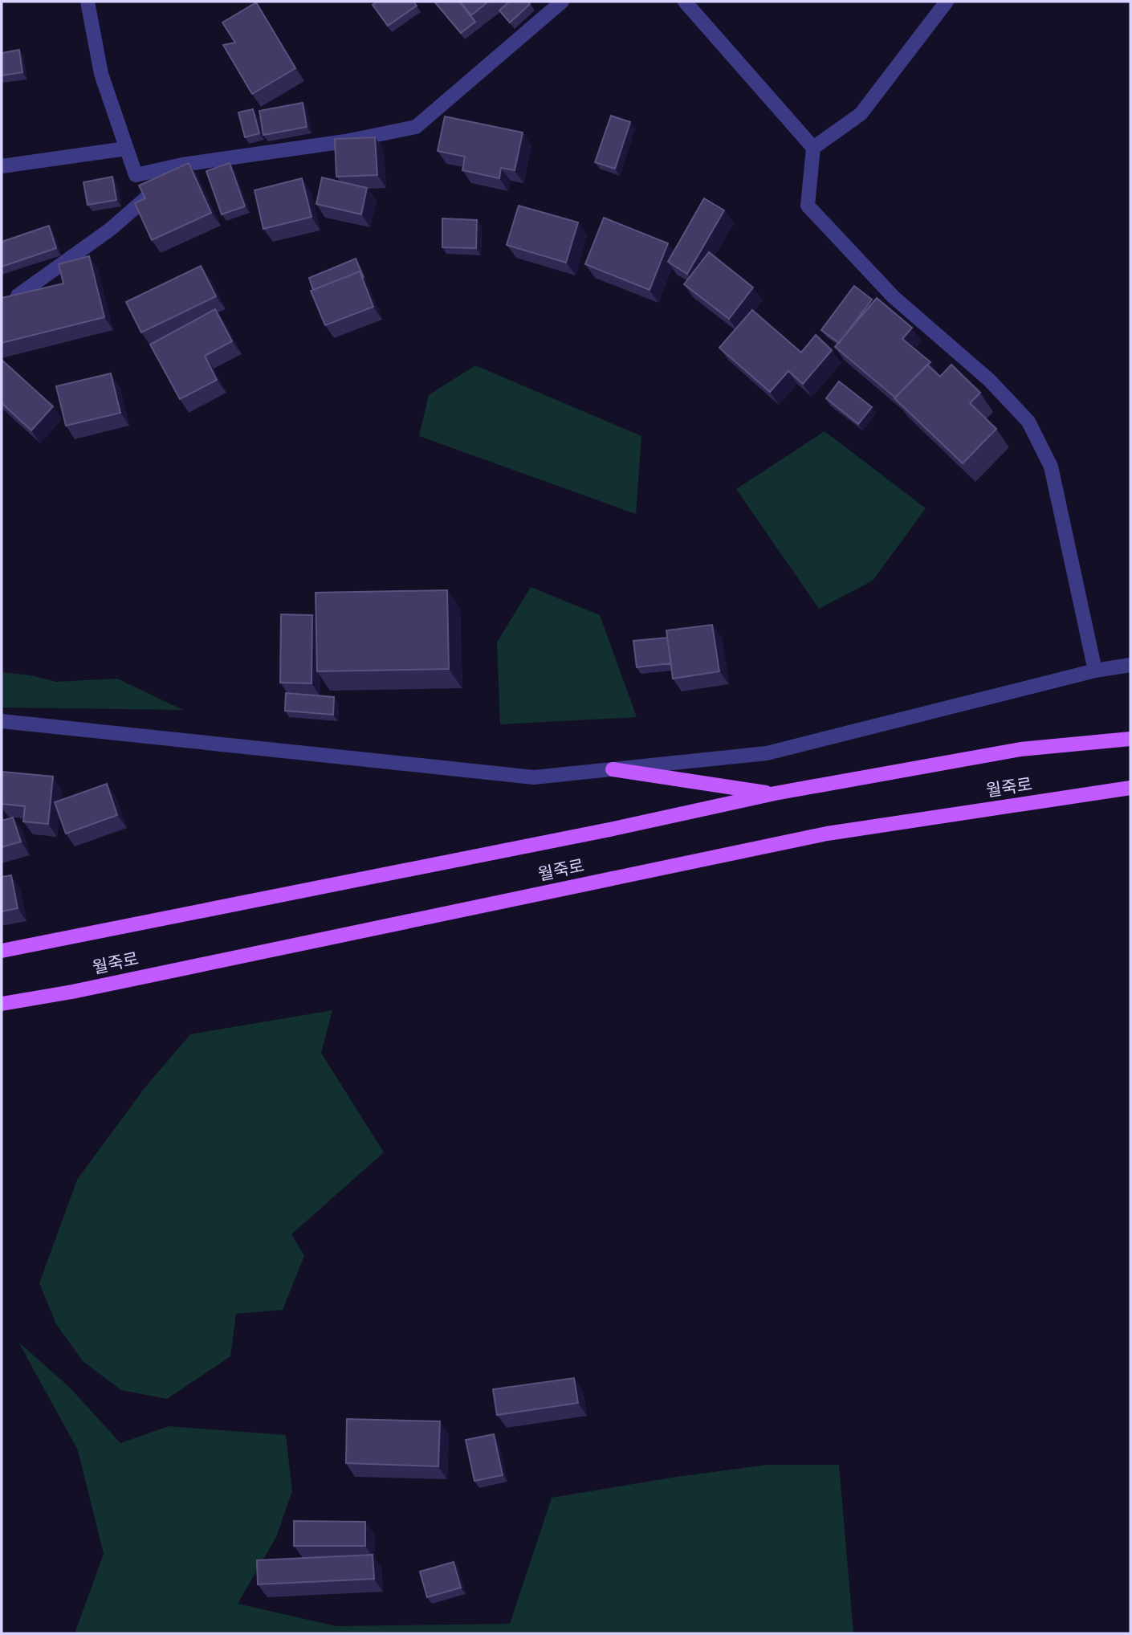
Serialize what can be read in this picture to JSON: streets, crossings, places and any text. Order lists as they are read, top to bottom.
{
  "streets": {
    "main road": ["월죽로"]
  }
}
